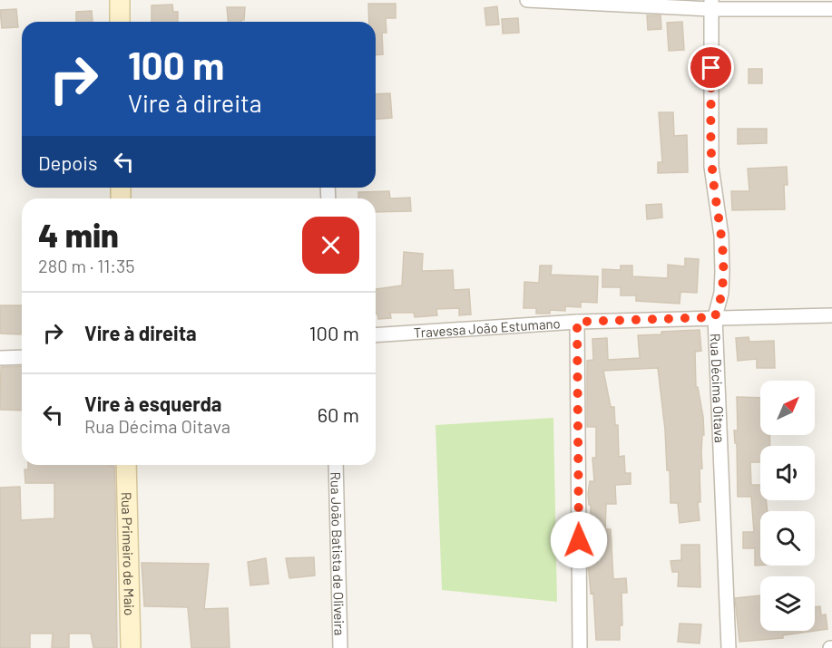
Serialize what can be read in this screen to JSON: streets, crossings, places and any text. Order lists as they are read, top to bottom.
{
  "streets": {
    "street": [
      "Travessa João Estumano",
      "Rua Décima Oitava",
      "Rua Primeiro de Maio",
      "Rua João Batista de Oliveira"
    ]
  },
  "crossings": [
    ["Travessa João Estumano", "Rua Décima Oitava"]
  ],
  "north": "top right",
  "page": {
    "turn": ["100 m", "Vire à direita"],
    "then": "Depois",
    "heading": ["4 min", "280 m · 11:35"],
    "list": [
      {
        "name": "Vire à direita",
        "value": "100 m"
      },
      {
        "name": "Vire à esquerda",
        "note": "Rua Décima Oitava",
        "value": "60 m"
      }
    ]
  }
}
